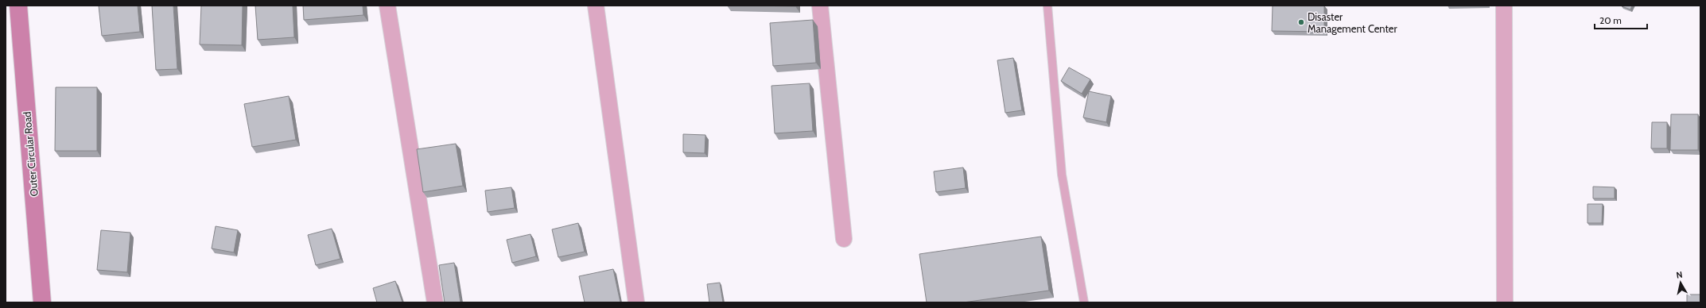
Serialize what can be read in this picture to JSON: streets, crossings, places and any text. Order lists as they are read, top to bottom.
{
  "streets": {
    "street": ["Outer Circular Road"]
  },
  "places": ["Disaster Management Center"],
  "scale_bar": "20 m",
  "north": "top"
}
